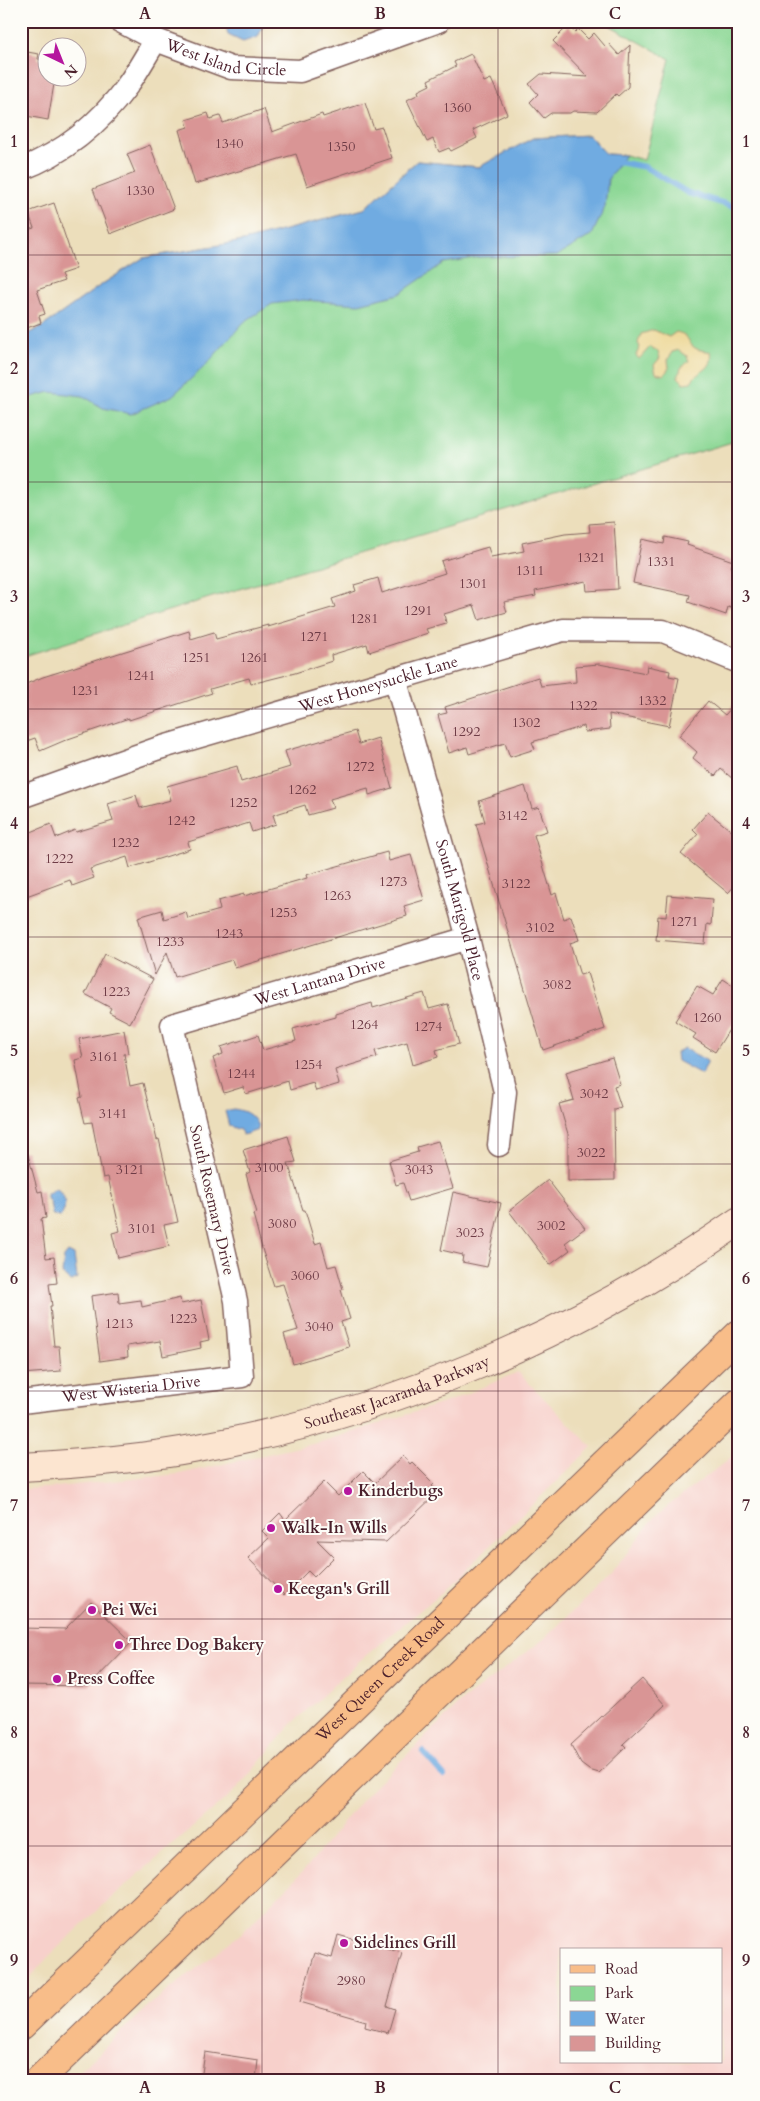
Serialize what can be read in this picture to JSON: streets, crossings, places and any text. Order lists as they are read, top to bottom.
{
  "streets": {
    "main road": ["West Queen Creek Road"],
    "street": [
      "West Island Circle",
      "West Honeysuckle Lane",
      "South Marigold Place",
      "West Lantana Drive",
      "South Rosemary Drive",
      "West Wisteria Drive",
      "Southeast Jacaranda Parkway"
    ]
  },
  "crossings": [
    ["West Honeysuckle Lane", "South Marigold Place"],
    ["South Marigold Place", "West Lantana Drive"],
    ["West Lantana Drive", "South Rosemary Drive"],
    ["South Rosemary Drive", "West Wisteria Drive"]
  ],
  "places": [
    "Kinderbugs",
    "Walk-In Wills",
    "Keegan's Grill",
    "Pei Wei",
    "Three Dog Bakery",
    "Press Coffee",
    "Sidelines Grill"
  ],
  "house_numbers": [
    "1360",
    "1340",
    "1350",
    "1330",
    "1321",
    "1331",
    "1311",
    "1301",
    "1291",
    "1281",
    "1271",
    "1251",
    "1261",
    "1241",
    "1231",
    "1332",
    "1322",
    "1302",
    "1292",
    "1272",
    "1262",
    "1252",
    "3142",
    "1242",
    "1232",
    "1222",
    "1273",
    "3122",
    "1263",
    "1253",
    "1271",
    "3102",
    "1243",
    "1233",
    "3082",
    "1223",
    "1260",
    "1264",
    "1274",
    "3161",
    "1254",
    "1244",
    "3042",
    "3141",
    "3022",
    "3100",
    "3121",
    "3043",
    "3080",
    "3002",
    "3101",
    "3023",
    "3060",
    "1223",
    "1213",
    "3040",
    "2980"
  ],
  "legend": [
    "Road",
    "Park",
    "Water",
    "Building"
  ],
  "north": "bottom right",
  "grid": {
    "columns": ["A", "B", "C"],
    "rows": [
      "1",
      "2",
      "3",
      "4",
      "5",
      "6",
      "7",
      "8",
      "9"
    ]
  }
}
